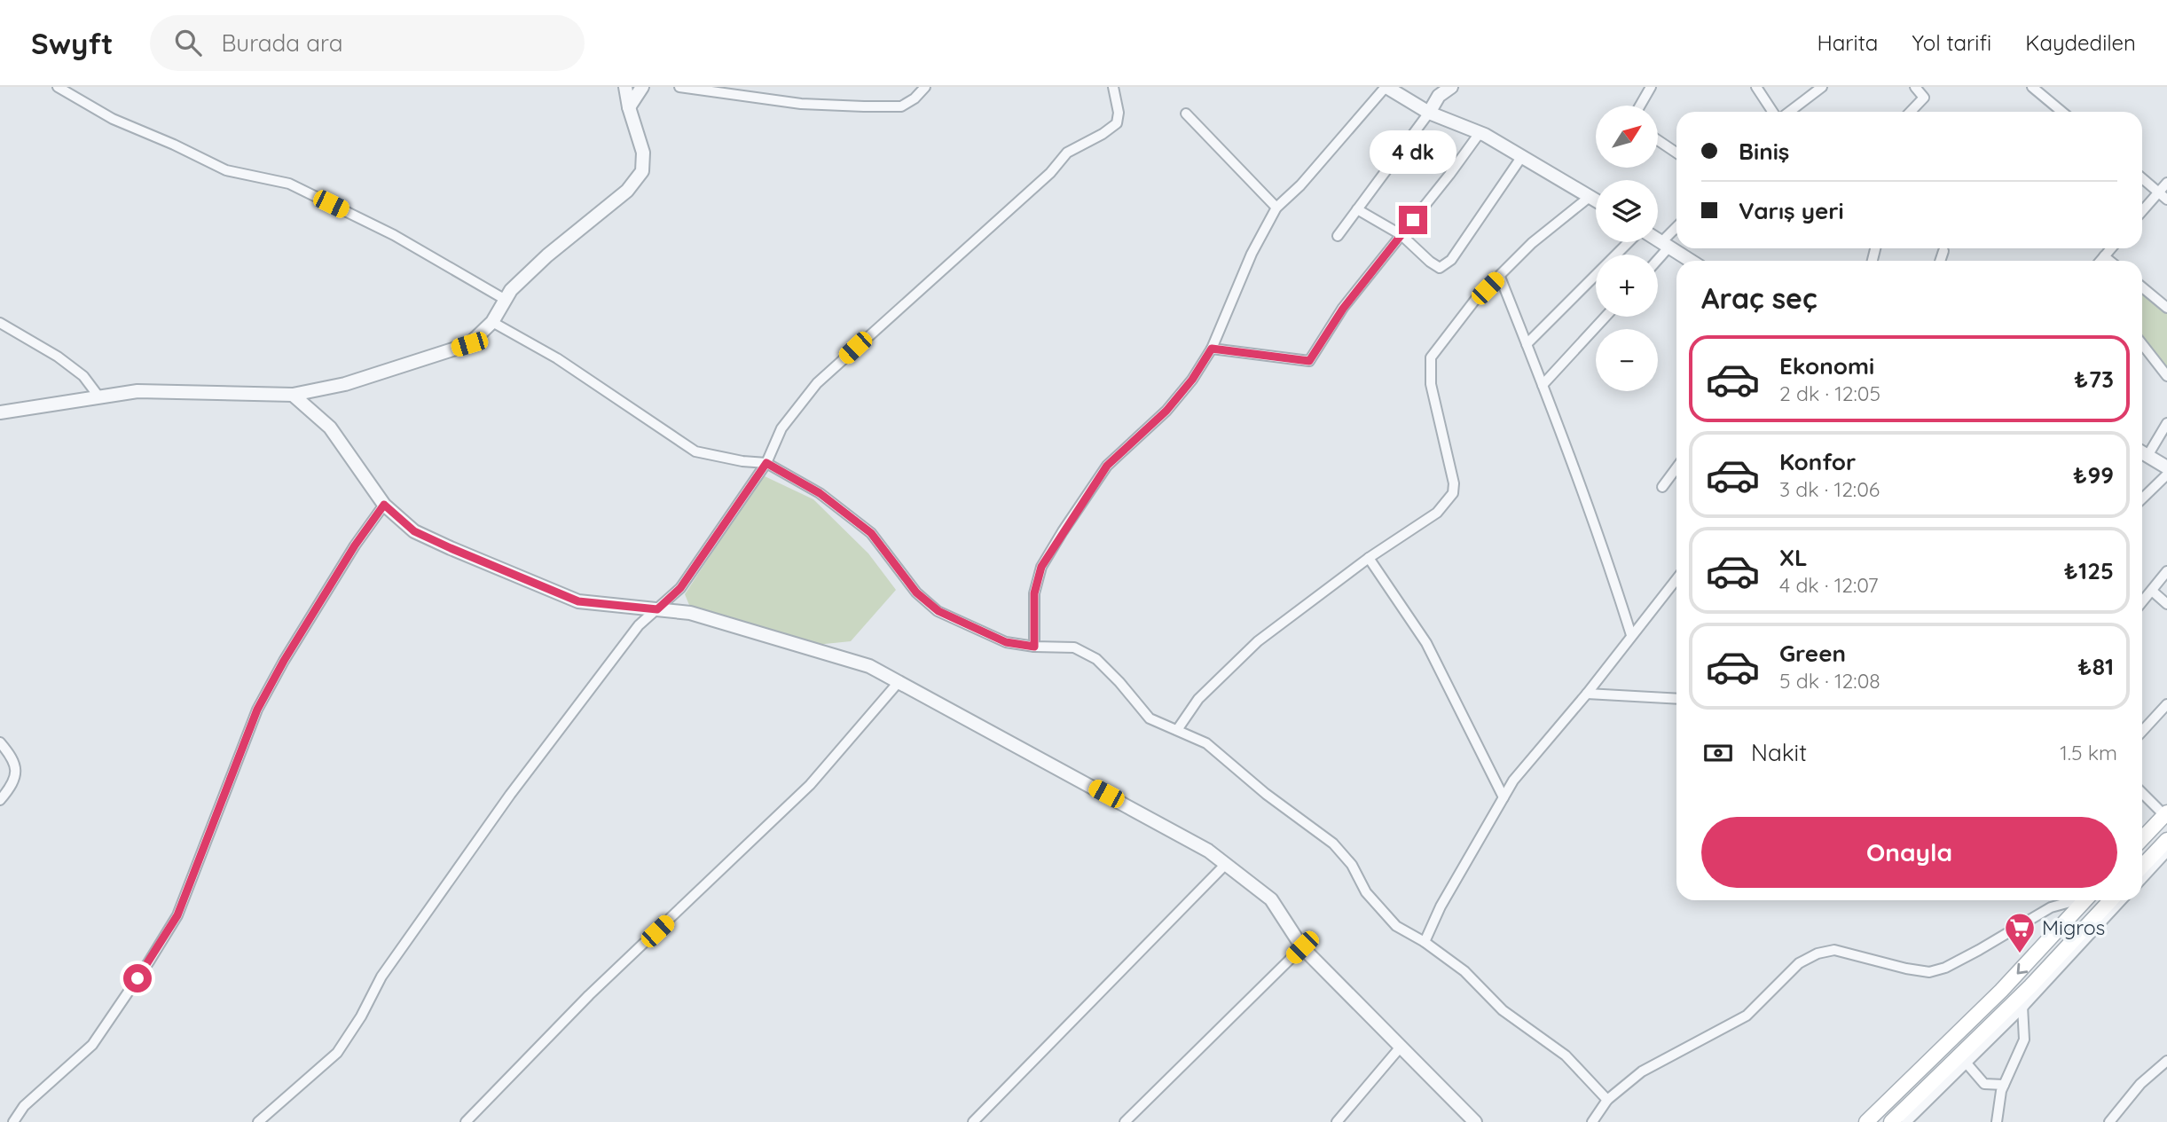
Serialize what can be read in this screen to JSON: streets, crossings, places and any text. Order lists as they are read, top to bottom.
{
  "places": {
    "supermarket": ["Migros"]
  },
  "north": "top right",
  "page": {
    "header": "Swyft",
    "search": "Burada ara",
    "nav": ["Harita", "Yol tarifi", "Kaydedilen"],
    "map_buttons": ["+", "−"],
    "banner": ["Biniş", "Varış yeri"],
    "bubble": "4 dk",
    "heading": "Araç seç",
    "list": [
      {
        "name": "Ekonomi",
        "note": "2 dk · 12:05",
        "value": "₺73"
      },
      {
        "name": "Konfor",
        "note": "3 dk · 12:06",
        "value": "₺99"
      },
      {
        "name": "XL",
        "note": "4 dk · 12:07",
        "value": "₺125"
      },
      {
        "name": "Green",
        "note": "5 dk · 12:08",
        "value": "₺81"
      }
    ],
    "pay": ["Nakit", "1.5 km"],
    "buttons": "Onayla"
  }
}
